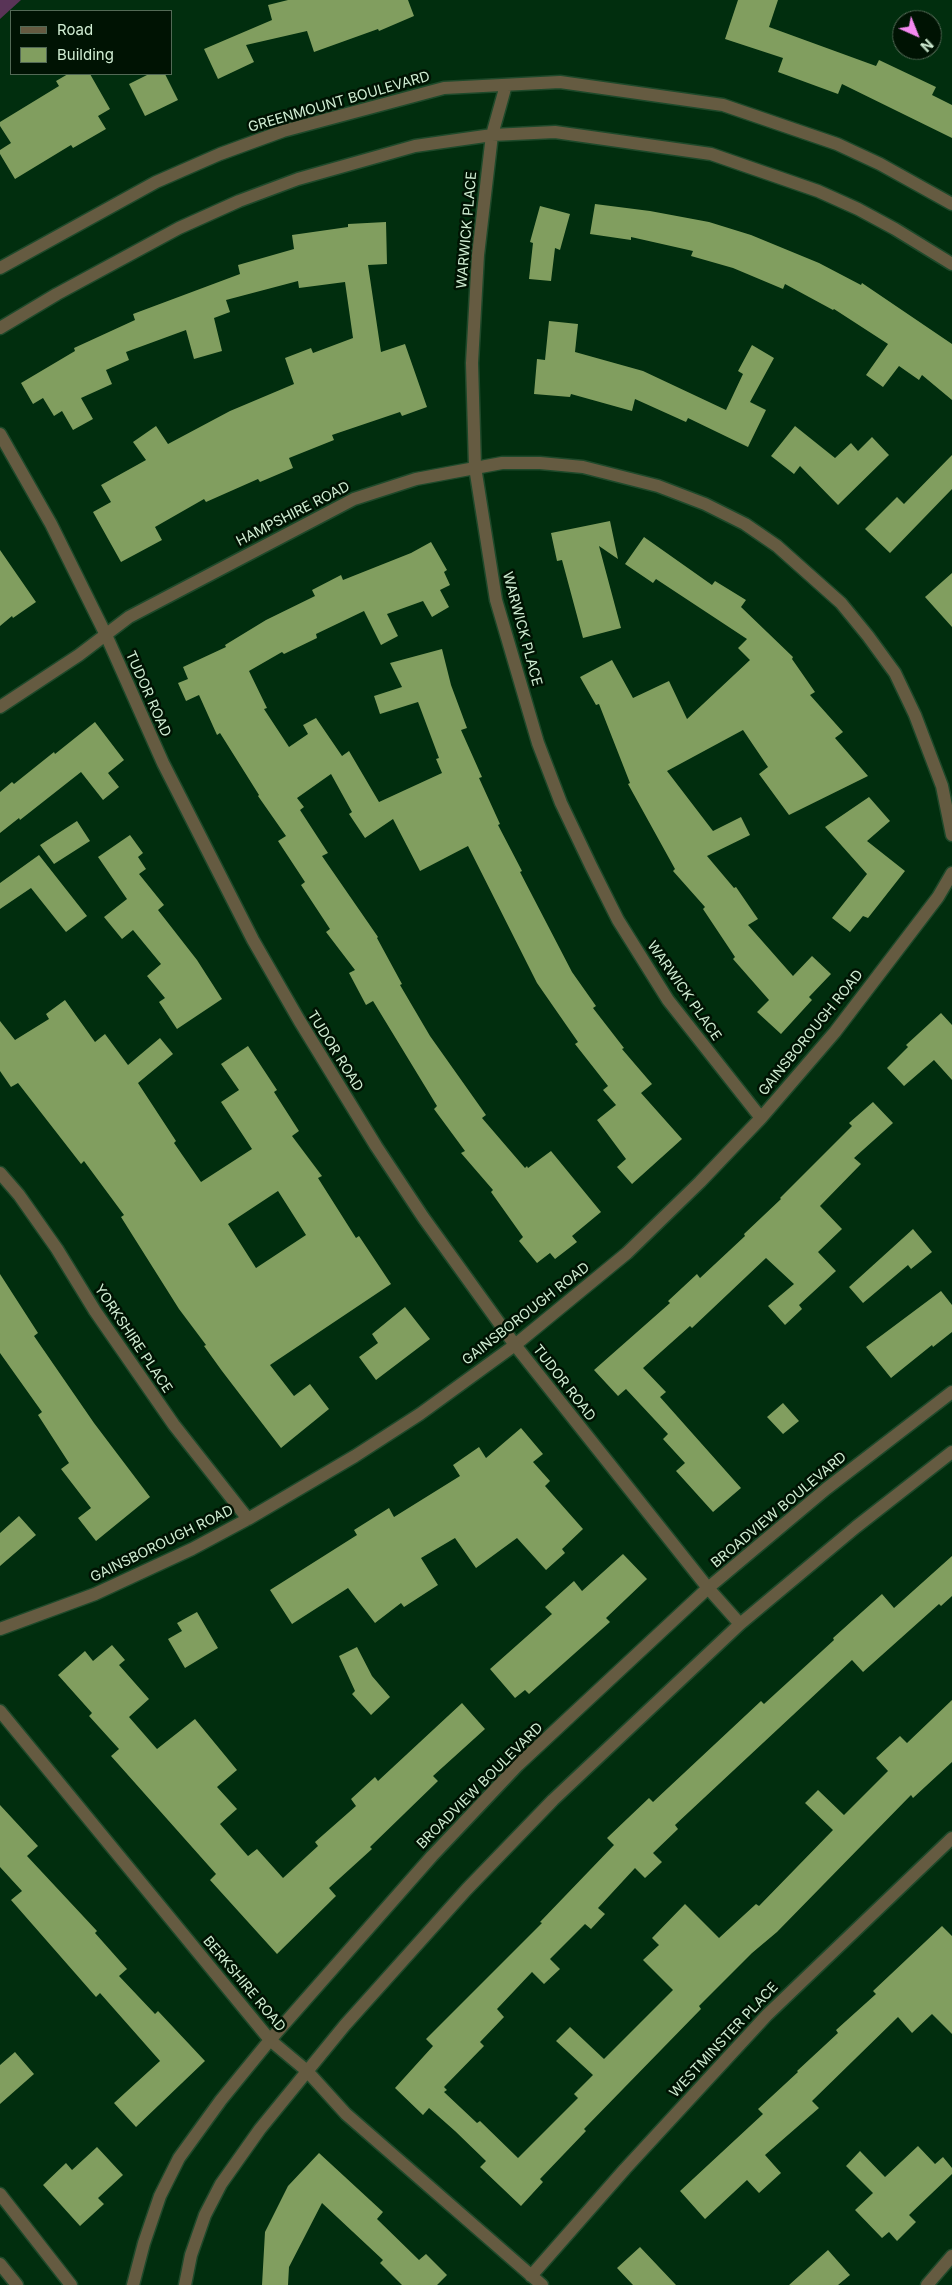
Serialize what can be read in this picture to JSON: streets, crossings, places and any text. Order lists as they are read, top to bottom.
{
  "streets": {
    "street": [
      "GREENMOUNT BOULEVARD",
      "WARWICK PLACE",
      "HAMPSHIRE ROAD",
      "TUDOR ROAD",
      "GAINSBOROUGH ROAD",
      "YORKSHIRE PLACE",
      "BROADVIEW BOULEVARD",
      "BERKSHIRE ROAD",
      "WESTMINSTER PLACE"
    ]
  },
  "crossings": [
    ["GREENMOUNT BOULEVARD", "WARWICK PLACE"],
    ["WARWICK PLACE", "HAMPSHIRE ROAD"],
    ["WARWICK PLACE", "GAINSBOROUGH ROAD"],
    ["HAMPSHIRE ROAD", "TUDOR ROAD"],
    ["TUDOR ROAD", "GAINSBOROUGH ROAD"],
    ["TUDOR ROAD", "BROADVIEW BOULEVARD"],
    ["GAINSBOROUGH ROAD", "YORKSHIRE PLACE"],
    ["BROADVIEW BOULEVARD", "BERKSHIRE ROAD"],
    ["BERKSHIRE ROAD", "WESTMINSTER PLACE"]
  ],
  "legend": ["Road", "Building"],
  "north": "bottom right"
}
